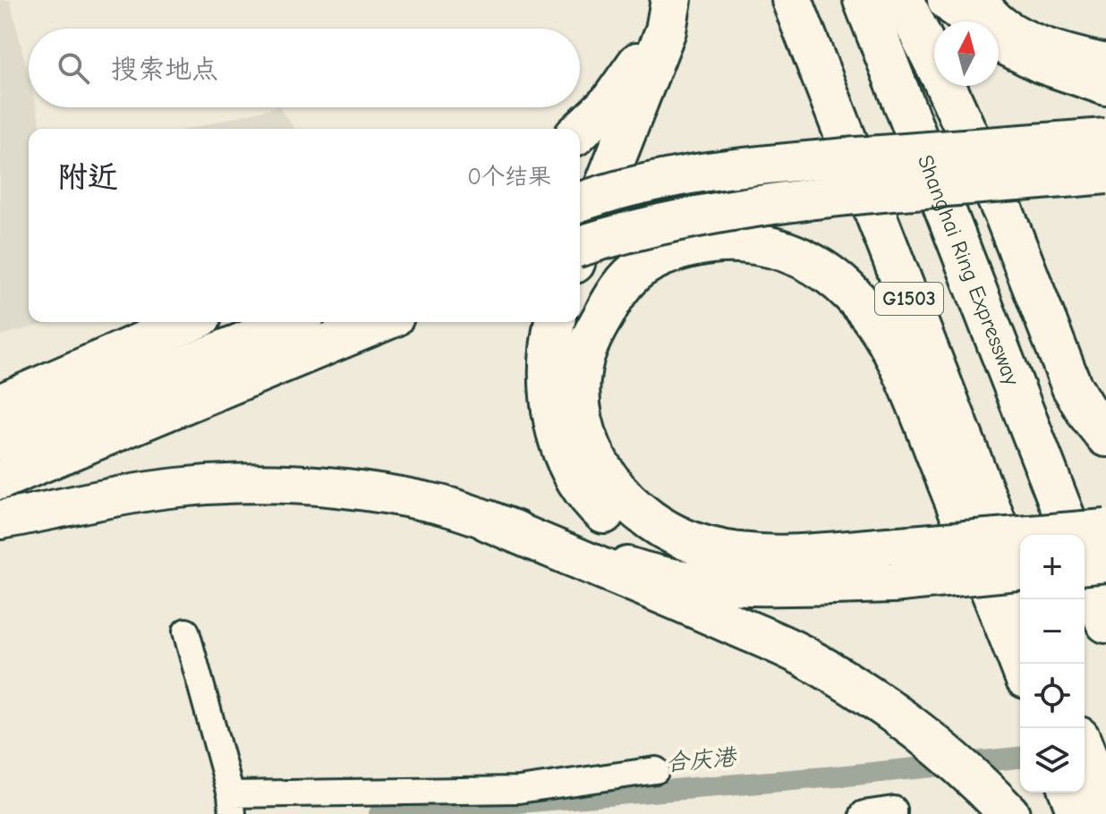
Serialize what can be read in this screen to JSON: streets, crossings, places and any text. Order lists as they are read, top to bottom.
{
  "streets": {
    "highway": ["Shanghai Ring Expressway", "G1503"]
  },
  "water": ["合庆港"],
  "north": "top",
  "page": {
    "search": "搜索地点",
    "heading": ["附近", "0个结果"],
    "map_buttons": ["+", "−"]
  }
}
